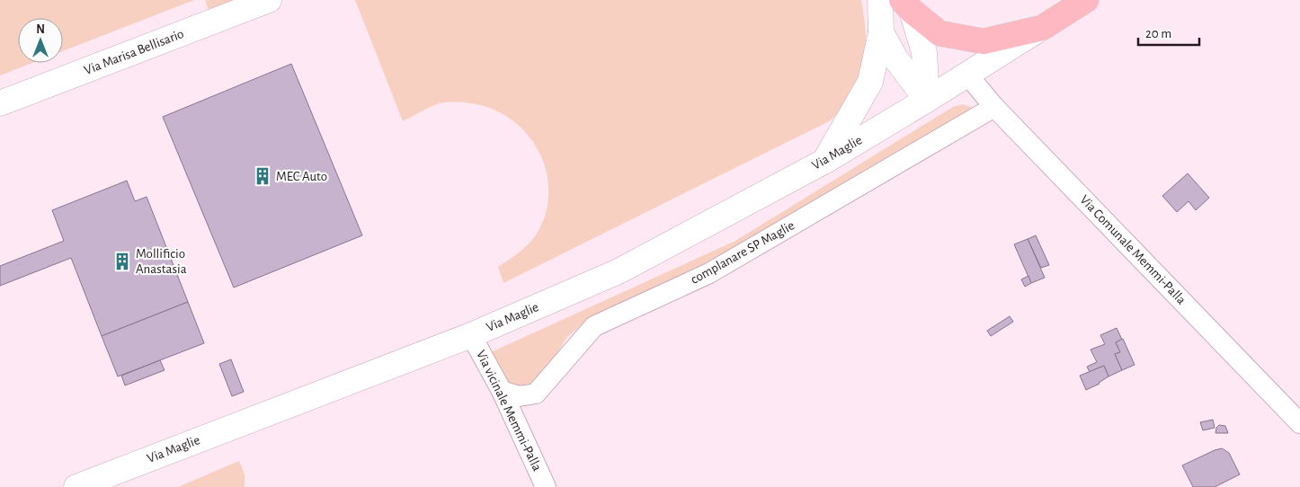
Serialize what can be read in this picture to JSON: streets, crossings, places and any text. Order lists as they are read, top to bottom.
{
  "streets": {
    "street": [
      "Via Marisa Bellisario",
      "Via Maglie",
      "Via Comunale Memmi-Palla",
      "complanare SP Maglie",
      "Via vicinale Memmi-Palla"
    ]
  },
  "crossings": [
    ["Via Maglie", "Via Comunale Memmi-Palla"],
    ["Via Maglie", "Via vicinale Memmi-Palla"],
    ["Via Comunale Memmi-Palla", "complanare SP Maglie"],
    ["complanare SP Maglie", "Via vicinale Memmi-Palla"]
  ],
  "places": {
    "building": ["MEC Auto", "Mollificio Anastasia"]
  },
  "scale_bar": "20 m",
  "north": "top"
}
